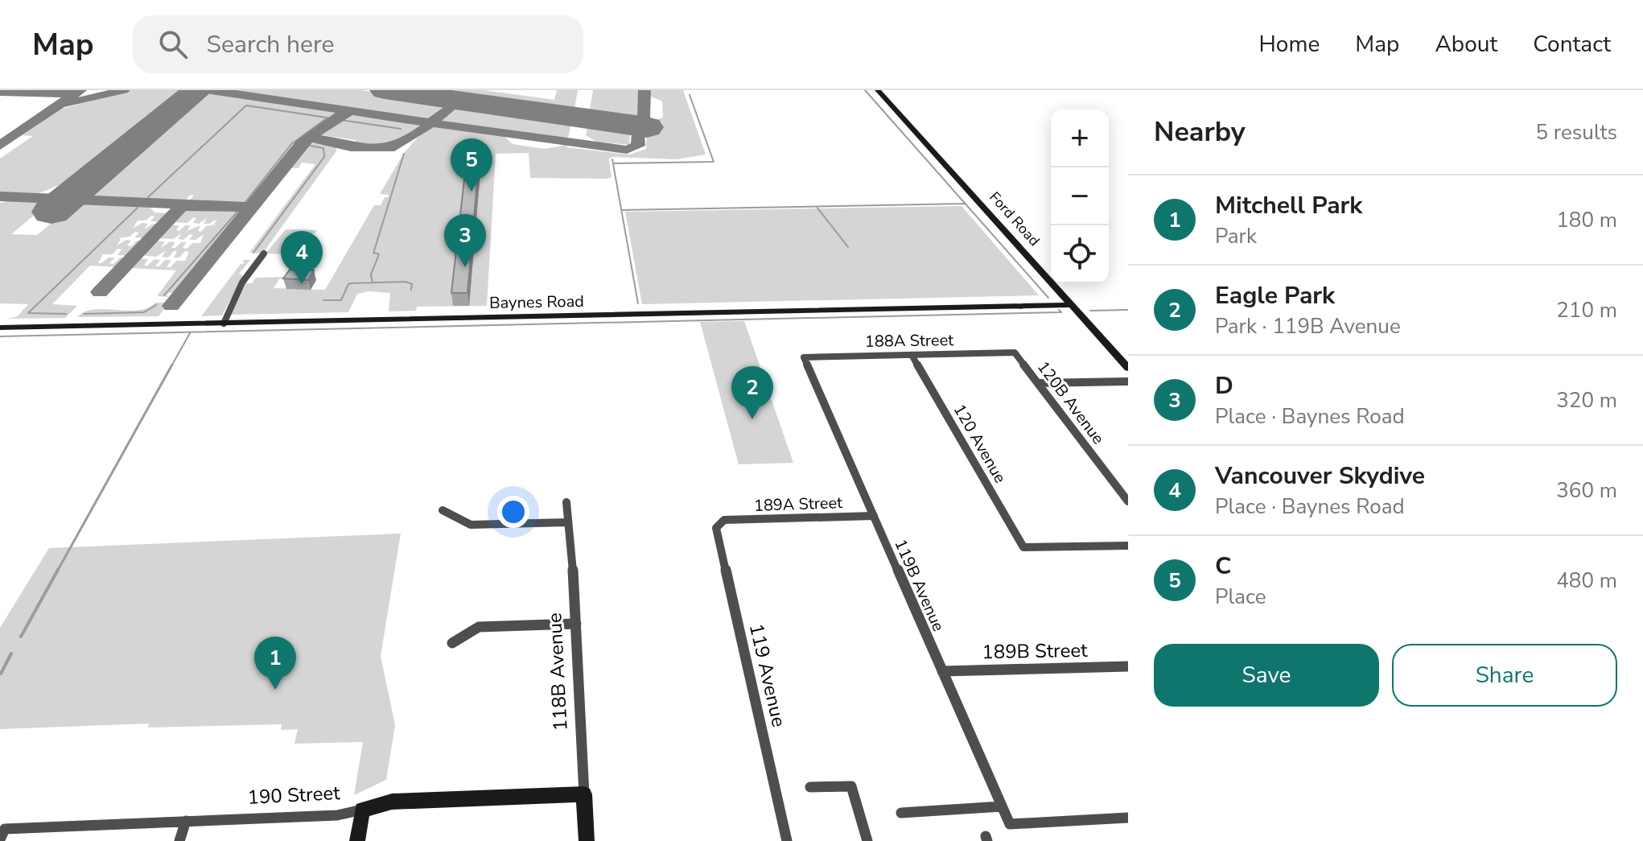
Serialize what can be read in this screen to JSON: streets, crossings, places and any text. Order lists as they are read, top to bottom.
{
  "streets": {
    "street": [
      "Ford Road",
      "Baynes Road",
      "188A Street",
      "120B Avenue",
      "120 Avenue",
      "189A Street",
      "119B Avenue",
      "189B Street",
      "118B Avenue",
      "119 Avenue",
      "190 Street"
    ]
  },
  "crossings": [
    ["Ford Road", "Baynes Road"],
    ["188A Street", "120B Avenue"],
    ["188A Street", "120 Avenue"],
    ["188A Street", "119B Avenue"],
    ["189A Street", "119B Avenue"],
    ["189A Street", "119 Avenue"],
    ["119B Avenue", "189B Street"],
    ["118B Avenue", "190 Street"]
  ],
  "page": {
    "header": "Map",
    "search": "Search here",
    "nav": [
      "Home",
      "Map",
      "About",
      "Contact"
    ],
    "heading": ["Nearby", "5 results"],
    "map_buttons": ["+", "−"],
    "pins": [
      "5",
      "3",
      "4",
      "2",
      "1"
    ],
    "list": [
      {
        "mark": "1",
        "name": "Mitchell Park",
        "note": "Park",
        "value": "180 m"
      },
      {
        "mark": "2",
        "name": "Eagle Park",
        "note": "Park · 119B Avenue",
        "value": "210 m"
      },
      {
        "mark": "3",
        "name": "D",
        "note": "Place · Baynes Road",
        "value": "320 m"
      },
      {
        "mark": "4",
        "name": "Vancouver Skydive",
        "note": "Place · Baynes Road",
        "value": "360 m"
      },
      {
        "mark": "5",
        "name": "C",
        "note": "Place",
        "value": "480 m"
      }
    ],
    "buttons": ["Save", "Share"]
  }
}
